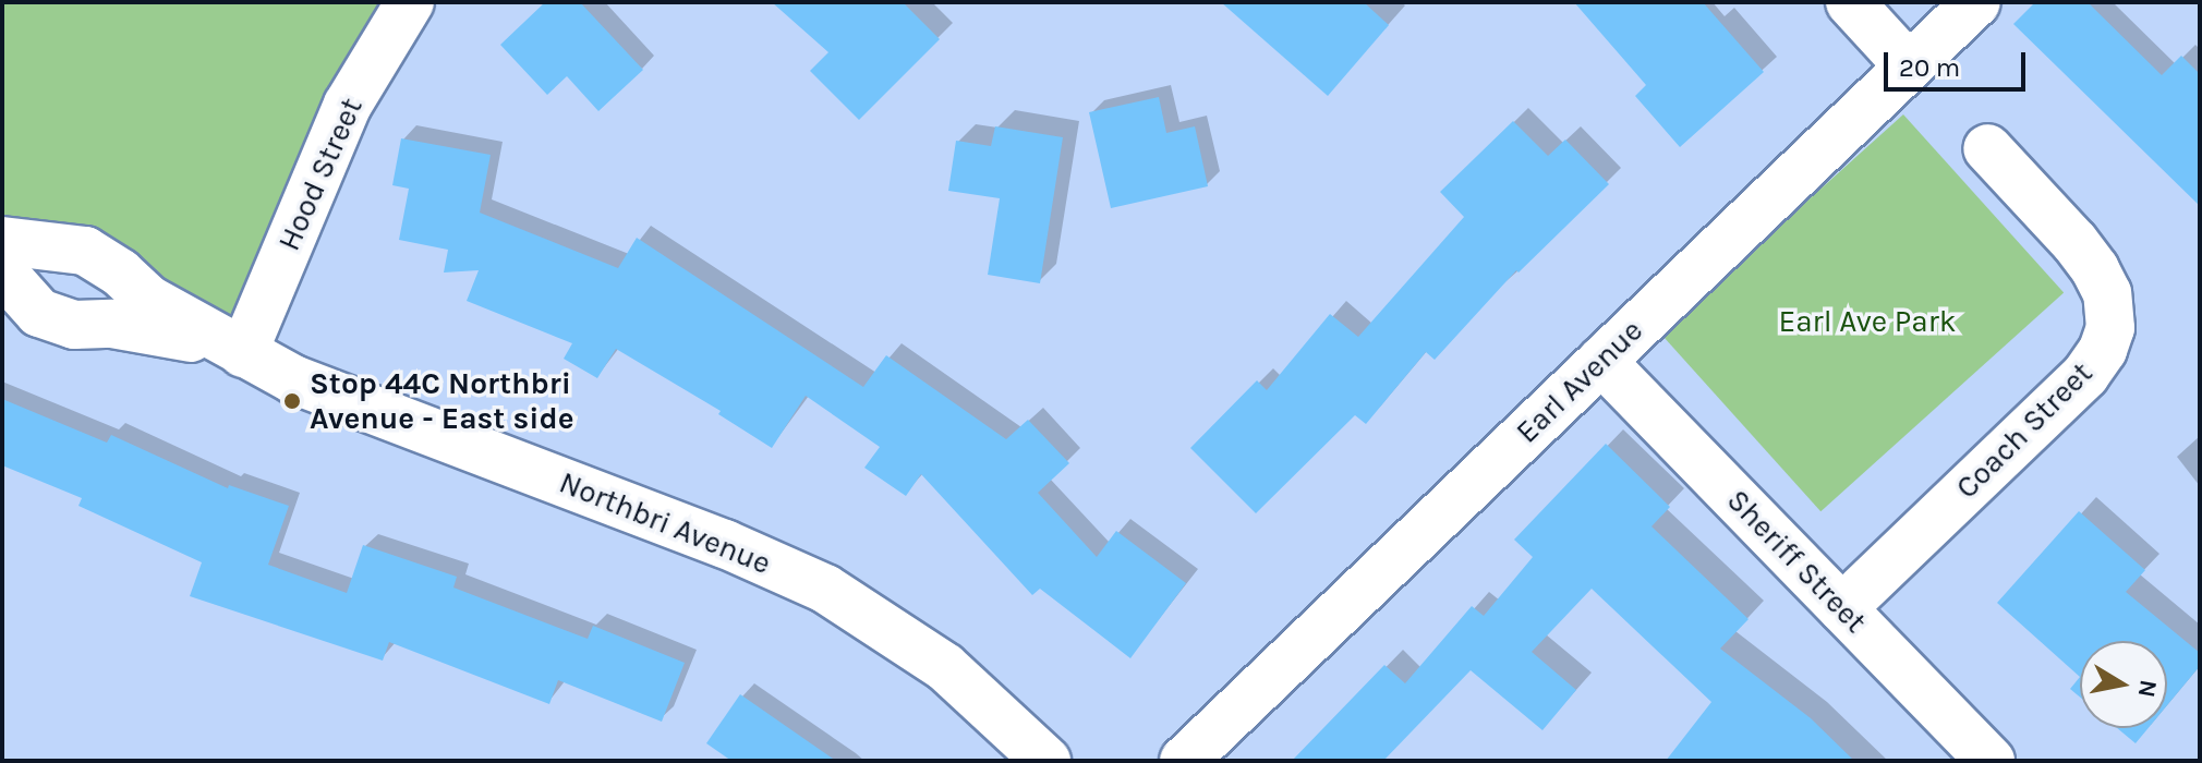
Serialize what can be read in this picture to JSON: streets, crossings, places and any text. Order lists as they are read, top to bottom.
{
  "streets": {
    "street": [
      "Hood Street",
      "Earl Avenue",
      "Coach Street",
      "Northbri Avenue",
      "Sheriff Street"
    ]
  },
  "crossings": [
    ["Hood Street", "Northbri Avenue"],
    ["Earl Avenue", "Sheriff Street"],
    ["Coach Street", "Sheriff Street"]
  ],
  "parks": ["Earl Ave Park"],
  "places": ["Stop 44C Northbri Avenue - East side"],
  "scale_bar": "20 m",
  "north": "right"
}
